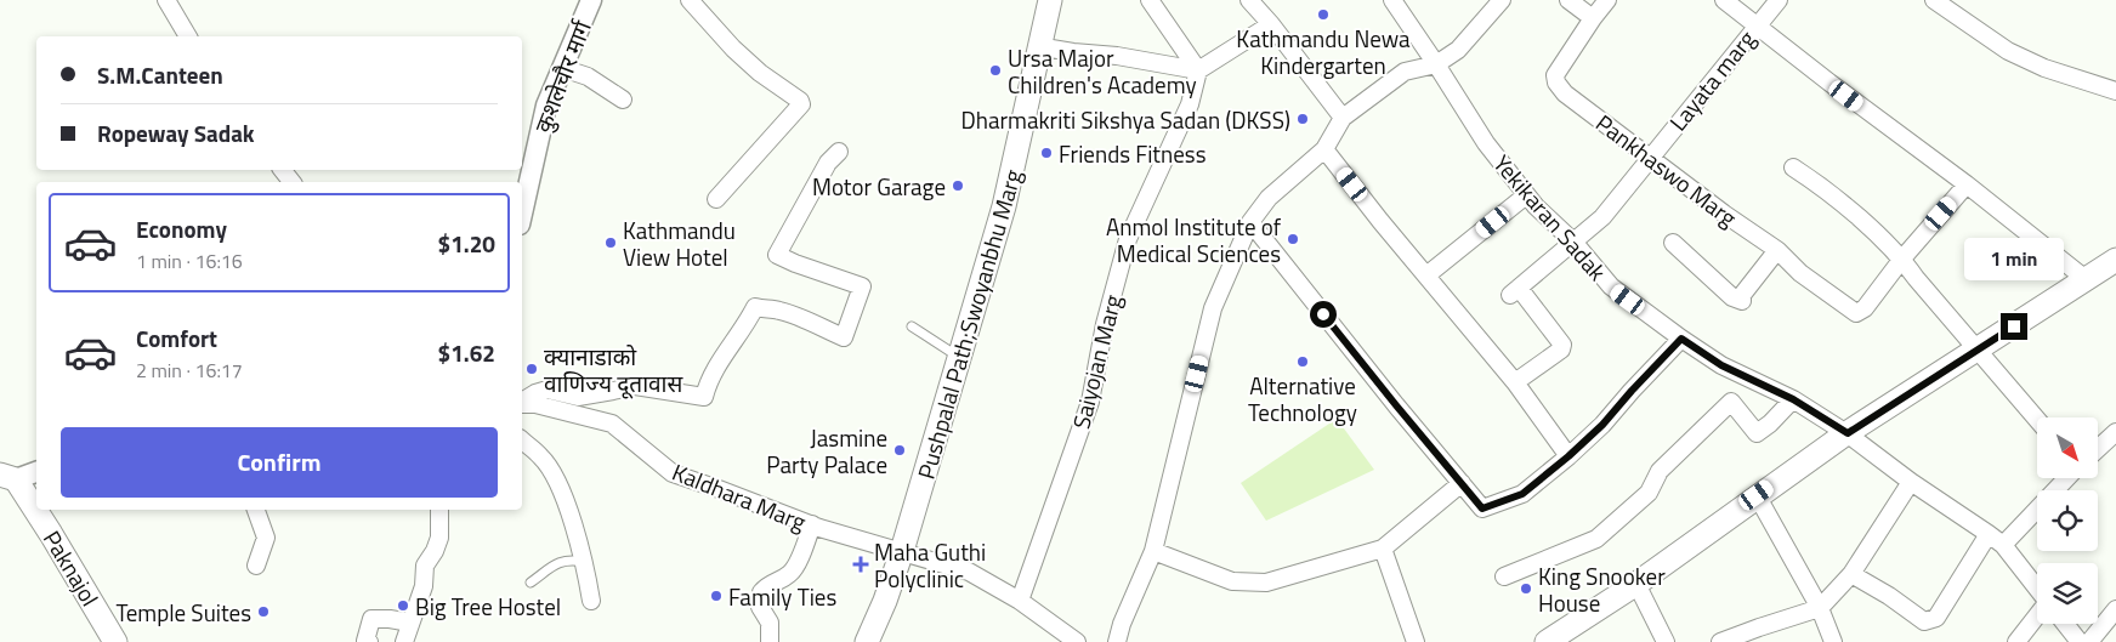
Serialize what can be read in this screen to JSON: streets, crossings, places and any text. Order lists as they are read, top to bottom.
{
  "streets": {
    "main road": ["Pushpalal Path;Swoyanbhu Marg", "Paknajol"],
    "street": [
      "कुशलेचौर मार्ग",
      "Layata marg",
      "Pankhaswo Marg",
      "Yekikaran Sadak",
      "Saiyojan Marg",
      "Kaldhara Marg"
    ]
  },
  "crossings": [
    ["Layata marg", "Pankhaswo Marg"],
    ["Layata marg", "Yekikaran Sadak"],
    ["Pushpalal Path;Swoyanbhu Marg", "Kaldhara Marg"],
    ["Saiyojan Marg", "Kaldhara Marg"]
  ],
  "places": {
    "other": [
      "Kathmandu Newa Kindergarten",
      "Ursa Major Children's Academy",
      "Dharmakriti Sikshya Sadan (DKSS)",
      "Friends Fitness",
      "Motor Garage",
      "Anmol Institute of Medical Sciences",
      "Kathmandu View Hotel",
      "Alternative Technology",
      "क्यानाडाको वाणिज्य दूतावास",
      "Jasmine Party Palace",
      "King Snooker House",
      "Family Ties",
      "Big Tree Hostel",
      "Temple Suites"
    ],
    "health": ["Maha Guthi Polyclinic"]
  },
  "north": "bottom right",
  "page": {
    "banner": ["S.M.Canteen", "Ropeway Sadak"],
    "list": [
      {
        "name": "Economy",
        "note": "1 min · 16:16",
        "value": "$1.20"
      },
      {
        "name": "Comfort",
        "note": "2 min · 16:17",
        "value": "$1.62"
      }
    ],
    "bubble": "1 min",
    "buttons": "Confirm"
  }
}
